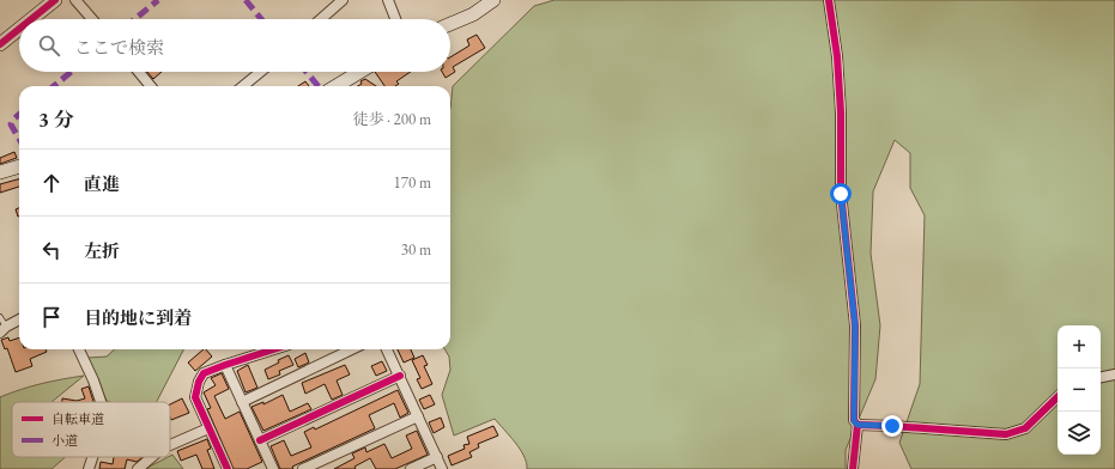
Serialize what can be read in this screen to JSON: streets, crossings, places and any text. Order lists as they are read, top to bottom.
{
  "legend": ["自転車道", "小道"],
  "page": {
    "search": "ここで検索",
    "heading": ["3 分", "徒歩 · 200 m"],
    "list": [
      ["直進", "170 m"],
      ["左折", "30 m"],
      "目的地に到着"
    ],
    "map_buttons": ["+", "−"]
  }
}
